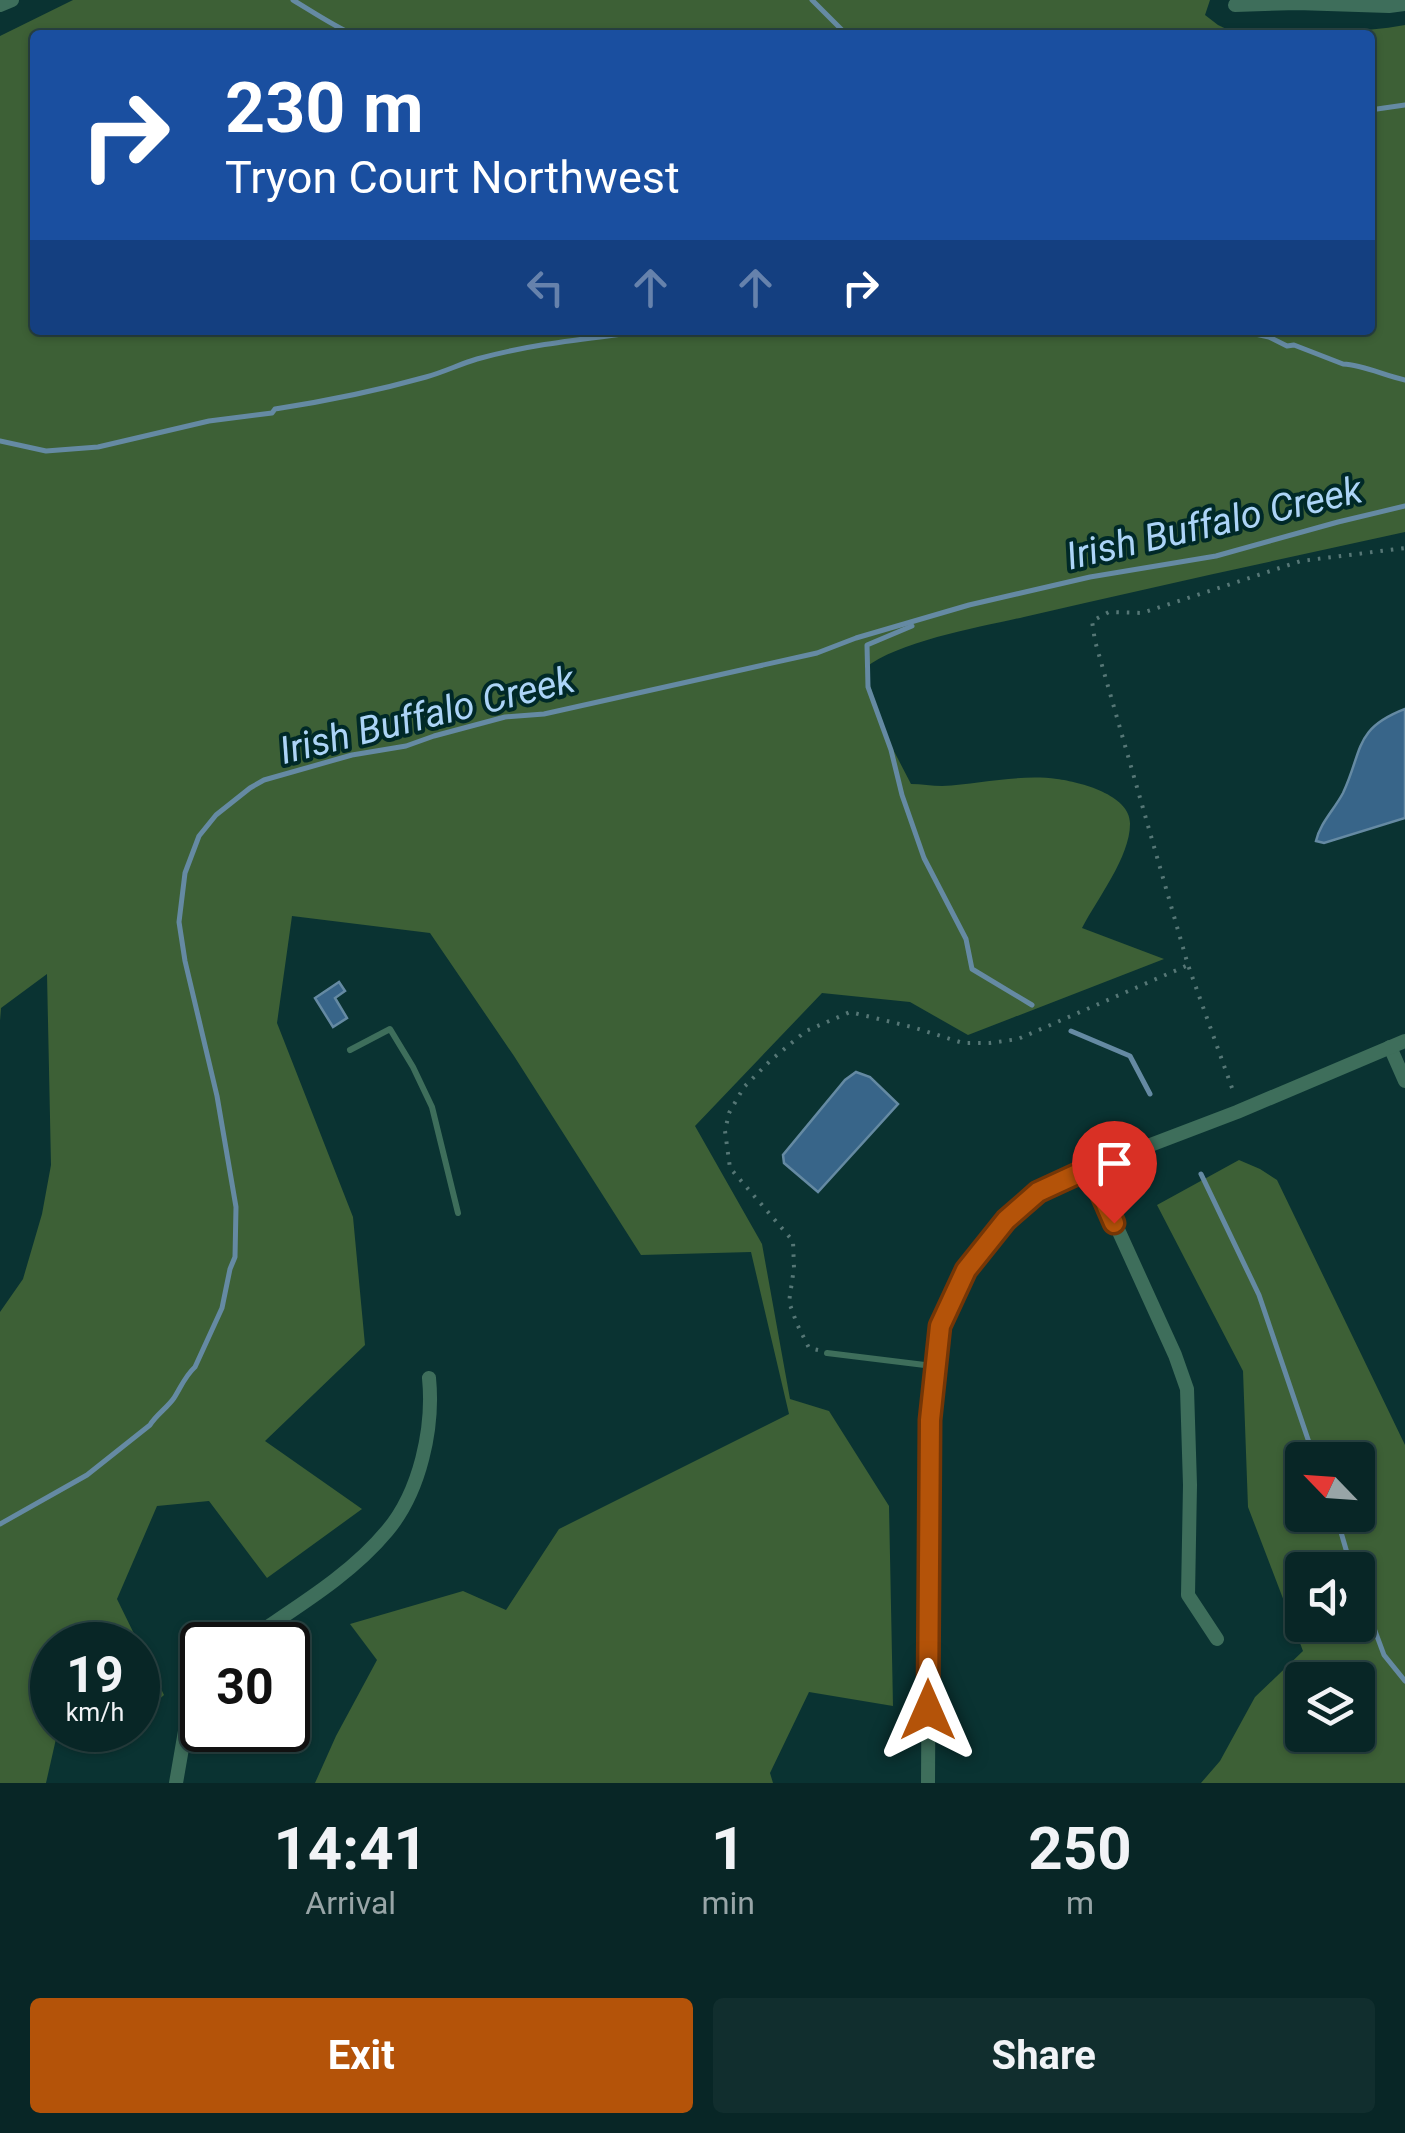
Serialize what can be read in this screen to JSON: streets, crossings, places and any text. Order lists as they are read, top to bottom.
{
  "water": ["Irish Buffalo Creek"],
  "north": "top left",
  "page": {
    "turn": ["230 m", "Tryon Court Northwest"],
    "speed": "19 km/h",
    "limit": "30",
    "eta": [
      "14:41",
      "Arrival",
      "1",
      "min",
      "250",
      "m"
    ],
    "buttons": ["Exit", "Share"]
  }
}
